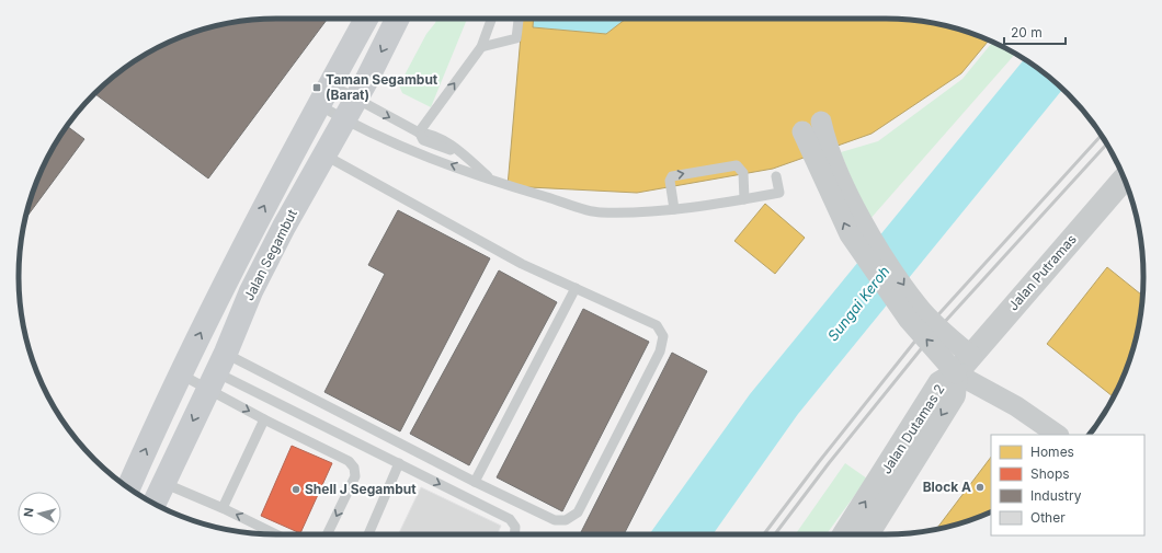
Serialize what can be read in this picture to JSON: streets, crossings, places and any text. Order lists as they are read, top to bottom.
{
  "streets": {
    "main road": ["Jalan Segambut"],
    "street": ["Jalan Putramas", "Jalan Dutamas 2"]
  },
  "crossings": [
    ["Jalan Putramas", "Jalan Dutamas 2"]
  ],
  "water": ["Sungai Keroh"],
  "places": {
    "transit": ["Taman Segambut (Barat)"],
    "other": ["Block A", "Shell J Segambut"]
  },
  "legend": [
    "Homes",
    "Shops",
    "Industry",
    "Other"
  ],
  "scale_bar": "20 m",
  "north": "left"
}
